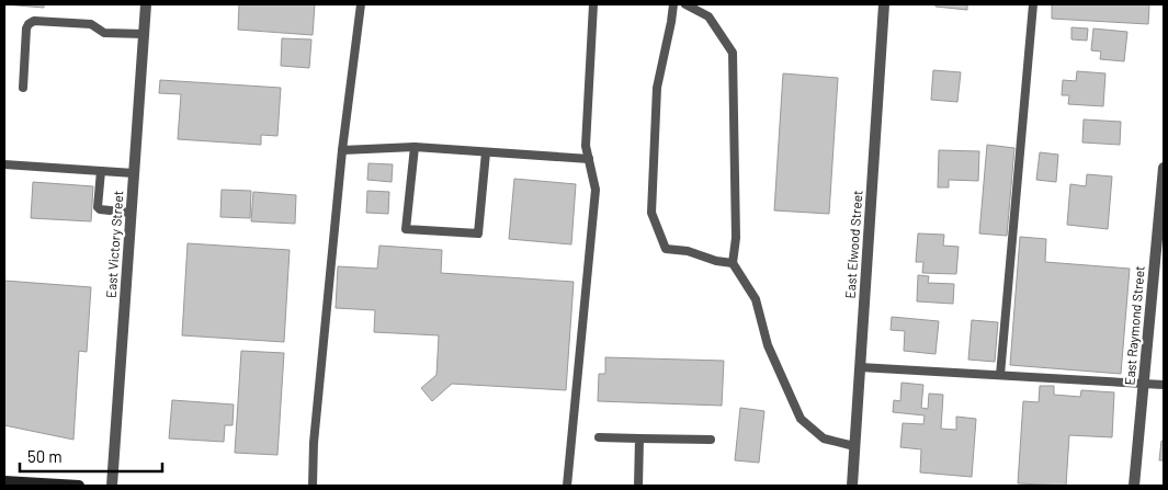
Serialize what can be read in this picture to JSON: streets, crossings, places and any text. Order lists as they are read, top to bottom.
{
  "streets": {
    "street": ["East Victory Street", "East Elwood Street", "East Raymond Street"]
  },
  "scale_bar": "50 m"
}
